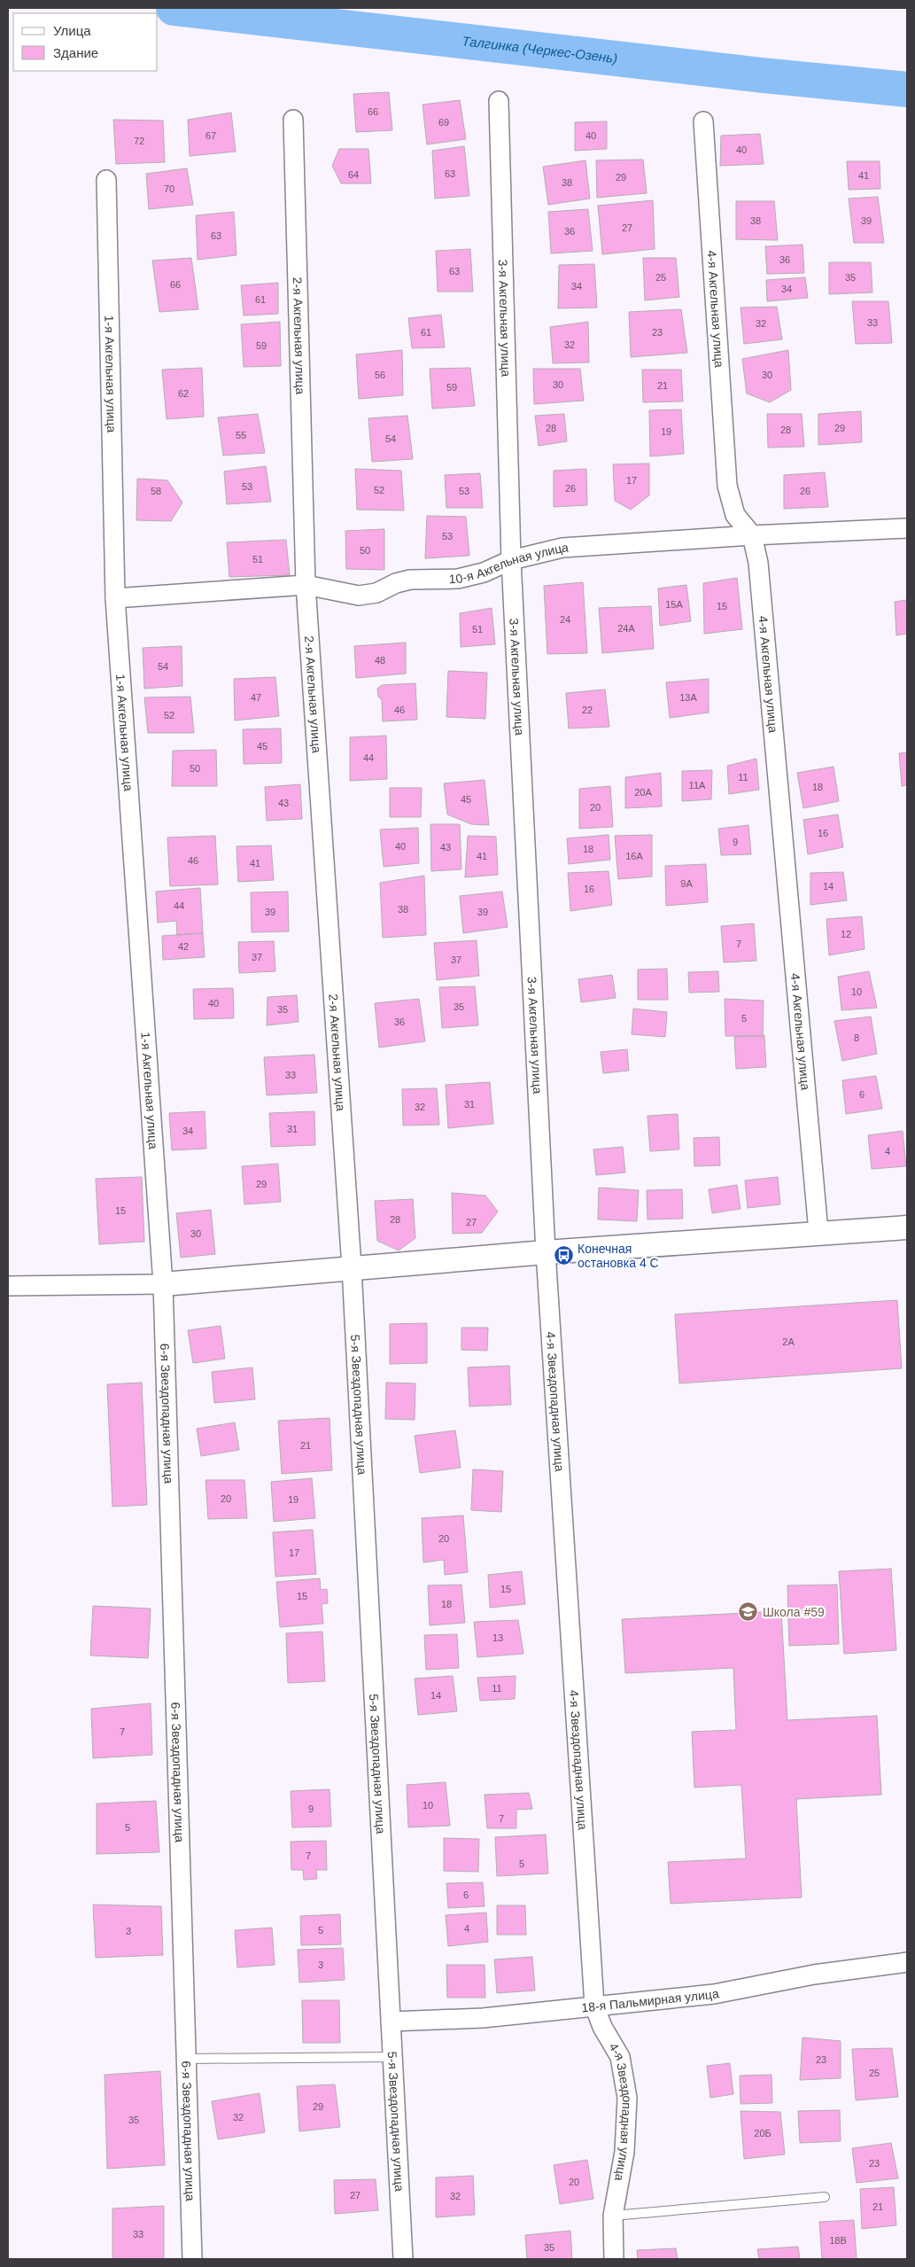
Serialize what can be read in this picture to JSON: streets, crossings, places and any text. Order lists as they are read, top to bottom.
{
  "streets": {
    "street": [
      "4-я Акгельная улица",
      "3-я Акгельная улица",
      "2-я Акгельная улица",
      "1-я Акгельная улица",
      "10-я Акгельная улица",
      "4-я Звездопадная улица",
      "5-я Звездопадная улица",
      "6-я Звездопадная улица",
      "18-я Пальмирная улица"
    ]
  },
  "crossings": [
    ["4-я Акгельная улица", "10-я Акгельная улица"],
    ["3-я Акгельная улица", "10-я Акгельная улица"],
    ["3-я Акгельная улица", "4-я Звездопадная улица"],
    ["2-я Акгельная улица", "10-я Акгельная улица"],
    ["2-я Акгельная улица", "5-я Звездопадная улица"],
    ["1-я Акгельная улица", "10-я Акгельная улица"],
    ["1-я Акгельная улица", "6-я Звездопадная улица"],
    ["4-я Звездопадная улица", "18-я Пальмирная улица"],
    ["5-я Звездопадная улица", "18-я Пальмирная улица"]
  ],
  "water": ["Талгинка (Черкес-Озень)"],
  "places": {
    "bus stop": ["Конечная остановка 4 С"],
    "school or university": ["Школа #59"]
  },
  "house_numbers": [
    "66",
    "69",
    "67",
    "40",
    "72",
    "40",
    "63",
    "64",
    "41",
    "29",
    "38",
    "70",
    "38",
    "39",
    "27",
    "36",
    "63",
    "36",
    "63",
    "25",
    "35",
    "66",
    "34",
    "34",
    "61",
    "33",
    "32",
    "61",
    "23",
    "32",
    "59",
    "56",
    "30",
    "30",
    "21",
    "59",
    "62",
    "28",
    "29",
    "28",
    "19",
    "55",
    "54",
    "17",
    "53",
    "26",
    "52",
    "58",
    "53",
    "26",
    "53",
    "50",
    "51",
    "15А",
    "15",
    "24",
    "24А",
    "51",
    "48",
    "54",
    "47",
    "13А",
    "46",
    "22",
    "52",
    "45",
    "44",
    "50",
    "11",
    "11А",
    "18",
    "20А",
    "45",
    "43",
    "20",
    "16",
    "9",
    "40",
    "43",
    "18",
    "41",
    "16А",
    "46",
    "41",
    "9А",
    "14",
    "16",
    "44",
    "38",
    "39",
    "39",
    "12",
    "7",
    "42",
    "37",
    "37",
    "10",
    "40",
    "35",
    "35",
    "5",
    "36",
    "8",
    "33",
    "6",
    "31",
    "32",
    "31",
    "34",
    "4",
    "29",
    "15",
    "28",
    "27",
    "30",
    "2А",
    "21",
    "20",
    "19",
    "20",
    "17",
    "15",
    "15",
    "18",
    "13",
    "11",
    "14",
    "7",
    "10",
    "9",
    "7",
    "5",
    "7",
    "5",
    "6",
    "4",
    "5",
    "3",
    "3",
    "23",
    "25",
    "29",
    "32",
    "35",
    "20Б",
    "23",
    "20",
    "27",
    "32",
    "21",
    "33",
    "18В",
    "35"
  ],
  "legend": ["Улица", "Здание"]
}
